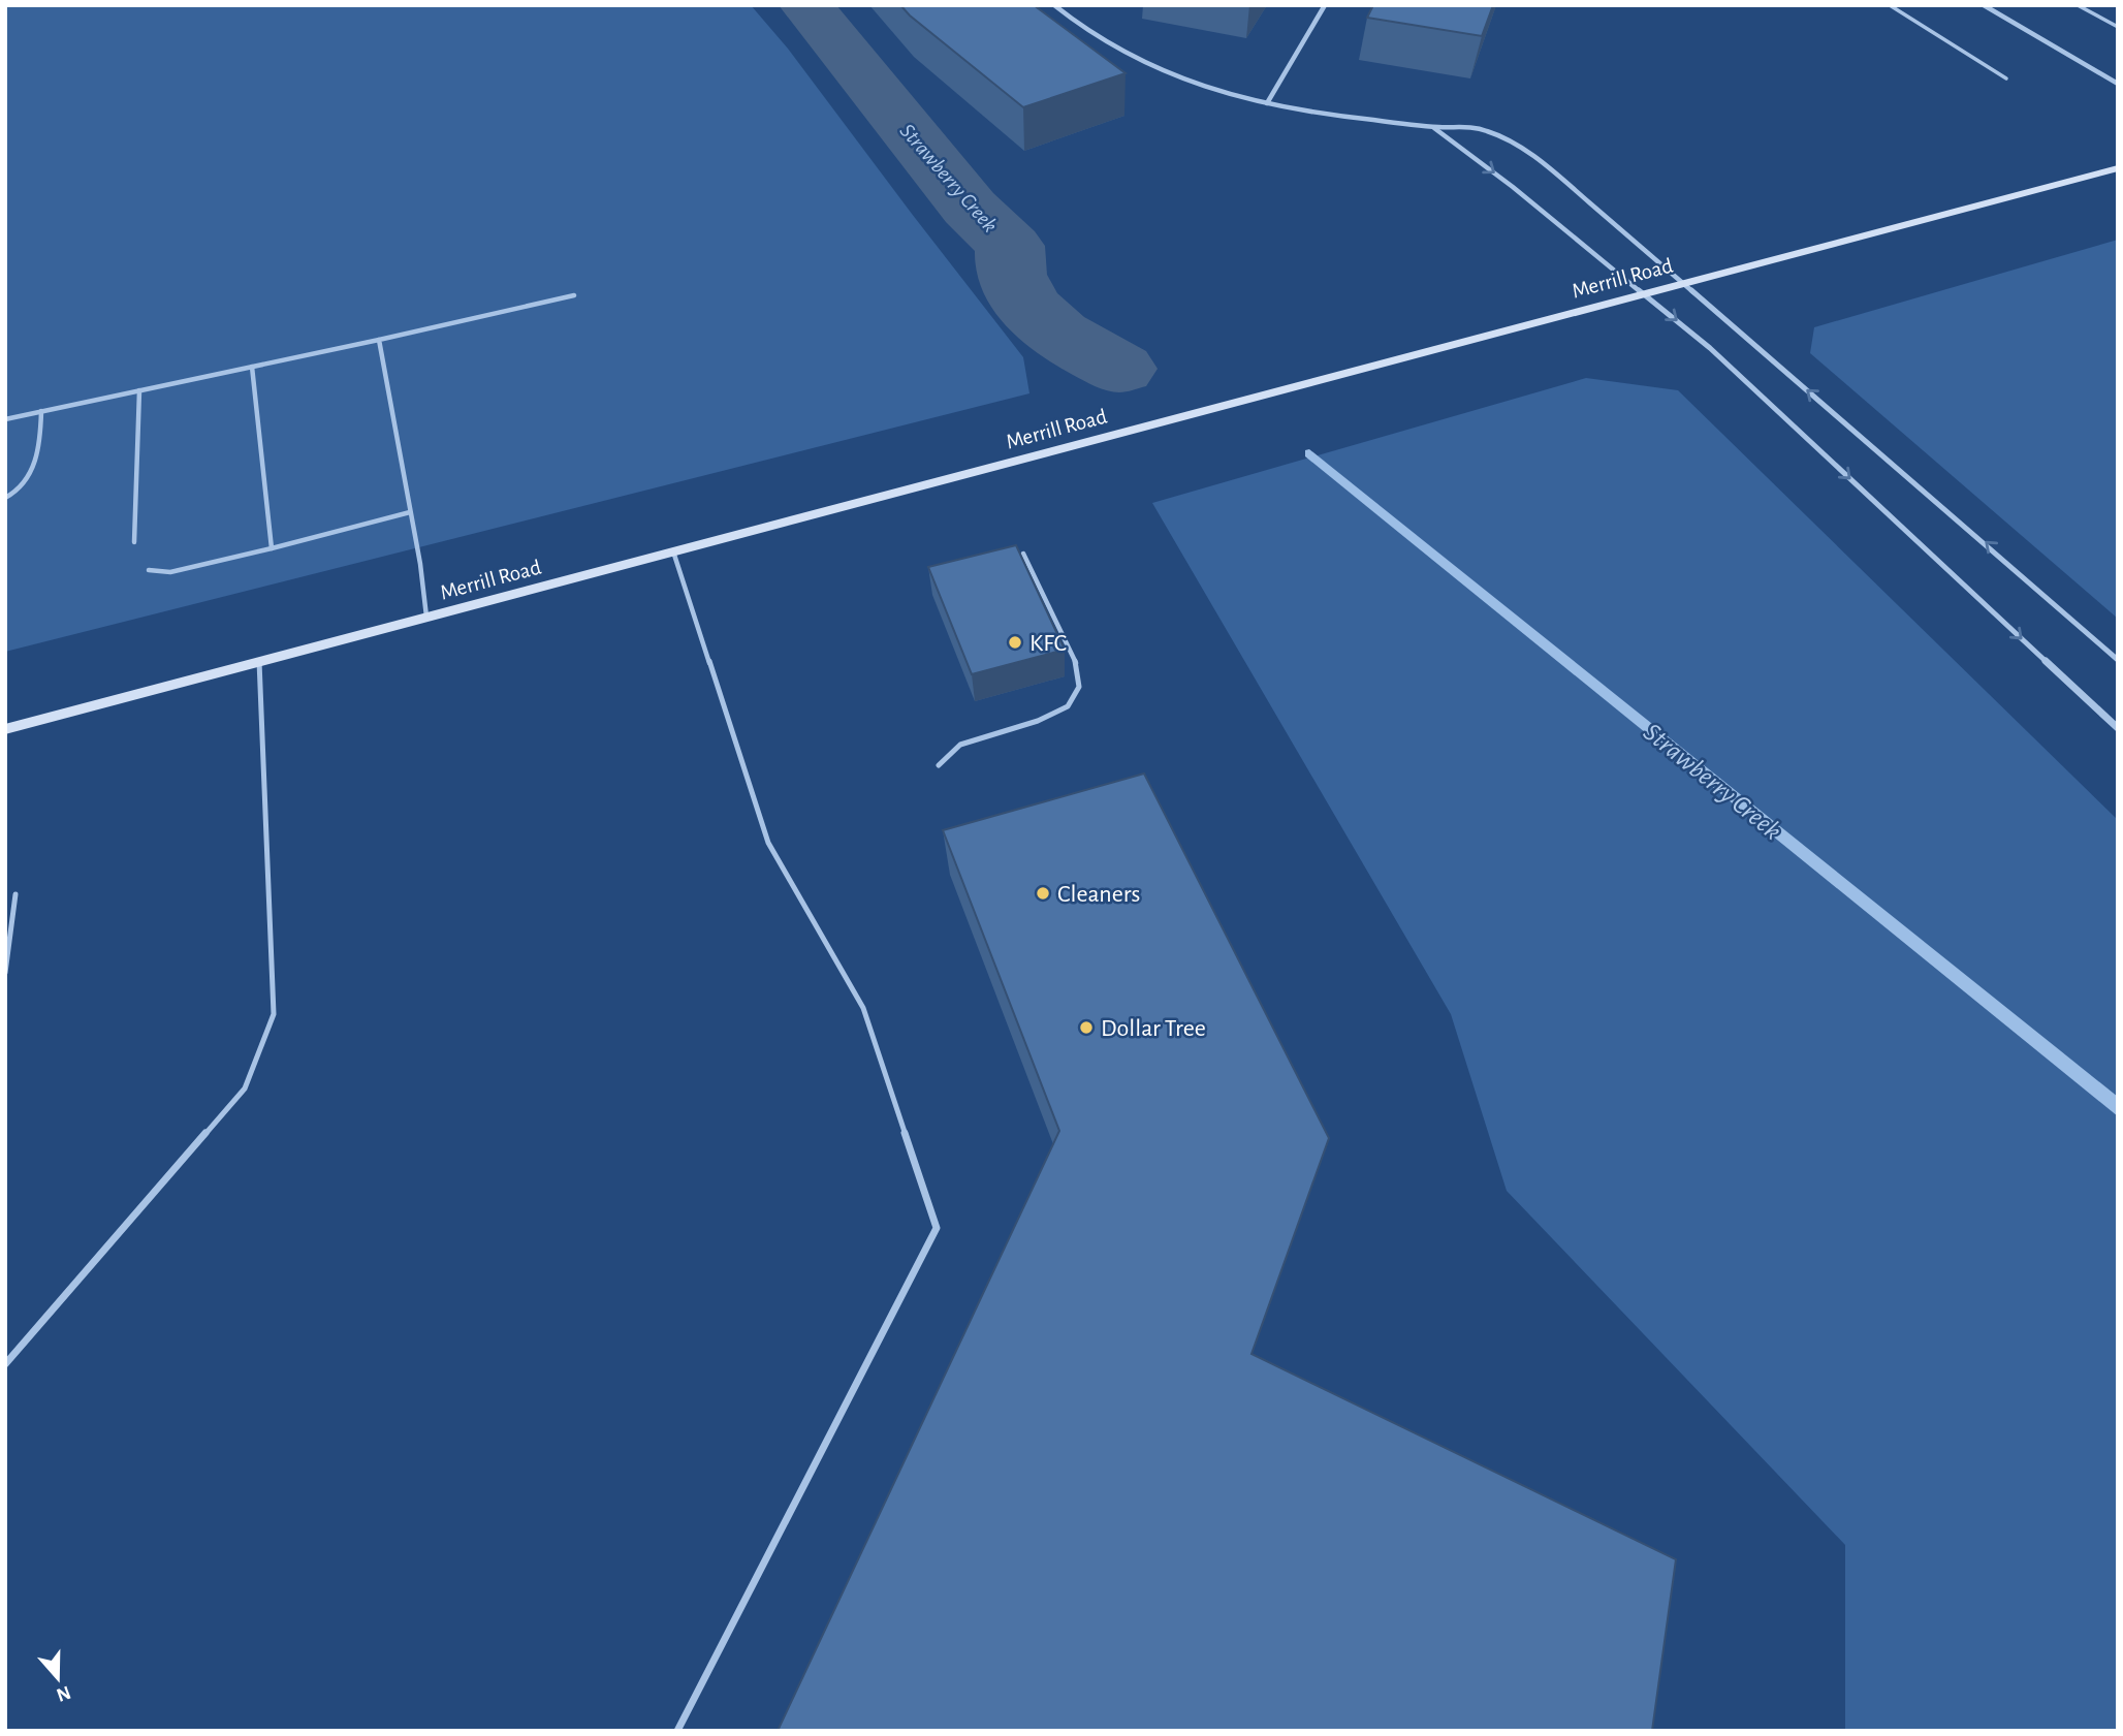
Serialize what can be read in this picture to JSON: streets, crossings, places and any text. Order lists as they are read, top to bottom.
{
  "streets": {
    "main road": ["Merrill Road"]
  },
  "water": ["Strawberry Creek"],
  "places": ["KFC", "Cleaners", "Dollar Tree"],
  "north": "bottom"
}
